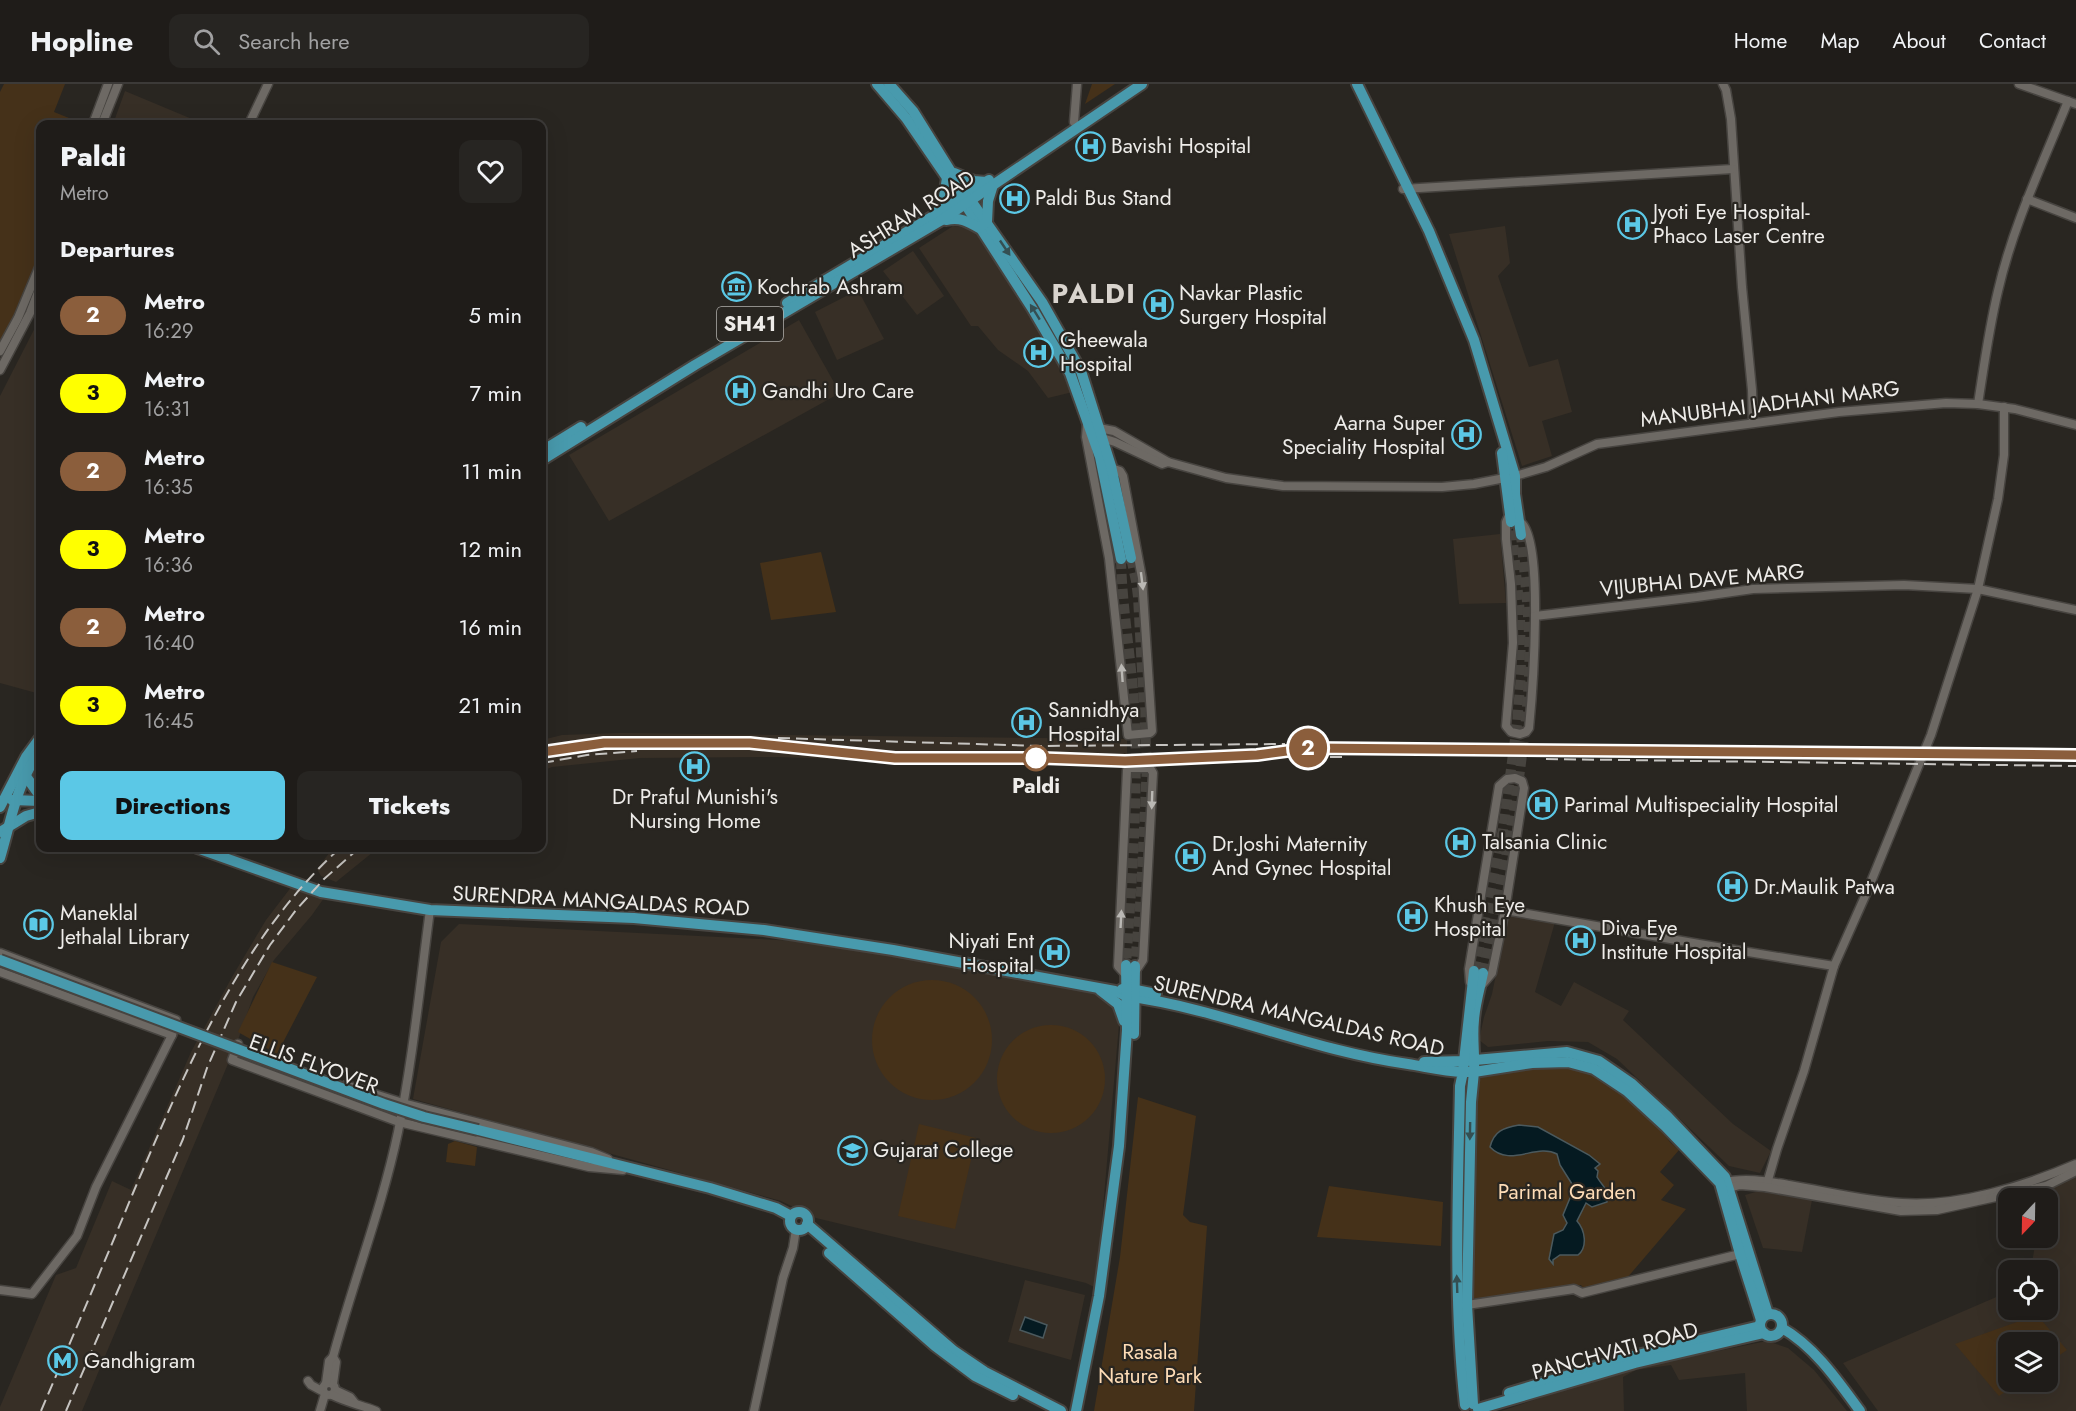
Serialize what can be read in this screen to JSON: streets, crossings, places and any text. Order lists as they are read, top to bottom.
{
  "streets": {
    "main road": [
      "ASHRAM ROAD",
      "SH41",
      "SURENDRA MANGALDAS ROAD",
      "ELLIS FLYOVER",
      "PANCHVATI ROAD"
    ],
    "street": ["MANUBHAI JADHANI MARG", "VIJUBHAI DAVE MARG"]
  },
  "crossings": [
    ["SURENDRA MANGALDAS ROAD", "PANCHVATI ROAD"]
  ],
  "districts": ["PALDI"],
  "parks": ["Parimal Garden", "Rasala Nature Park"],
  "places": {
    "hospital": [
      "Bavishi Hospital",
      "Paldi Bus Stand",
      "Jyoti Eye Hospital- Phaco Laser Centre",
      "Navkar Plastic Surgery Hospital",
      "Gheewala Hospital",
      "Gandhi Uro Care",
      "Aarna Super Speciality Hospital",
      "Sannidhya Hospital",
      "Dr Praful Munishi's Nursing Home",
      "Parimal Multispeciality Hospital",
      "Talsania Clinic",
      "Dr.Joshi Maternity And Gynec Hospital",
      "Dr.Maulik Patwa",
      "Khush Eye Hospital",
      "Diva Eye Institute Hospital",
      "Niyati Ent Hospital"
    ],
    "museum": ["Kochrab Ashram"],
    "other": ["Paldi"],
    "library": ["Maneklal Jethalal Library"],
    "school or university": ["Gujarat College"],
    "metro station": ["Gandhigram"]
  },
  "lines": ["metro line 2"],
  "north": "bottom",
  "page": {
    "header": "Hopline",
    "search": "Search here",
    "nav": [
      "Home",
      "Map",
      "About",
      "Contact"
    ],
    "on_map": "2",
    "heading": [
      ["Paldi", "Metro"],
      "Departures"
    ],
    "list": [
      {
        "mark": "2",
        "name": "Metro",
        "note": "16:29",
        "value": "5 min"
      },
      {
        "mark": "3",
        "name": "Metro",
        "note": "16:31",
        "value": "7 min"
      },
      {
        "mark": "2",
        "name": "Metro",
        "note": "16:35",
        "value": "11 min"
      },
      {
        "mark": "3",
        "name": "Metro",
        "note": "16:36",
        "value": "12 min"
      },
      {
        "mark": "2",
        "name": "Metro",
        "note": "16:40",
        "value": "16 min"
      },
      {
        "mark": "3",
        "name": "Metro",
        "note": "16:45",
        "value": "21 min"
      }
    ],
    "buttons": ["Directions", "Tickets"]
  }
}
